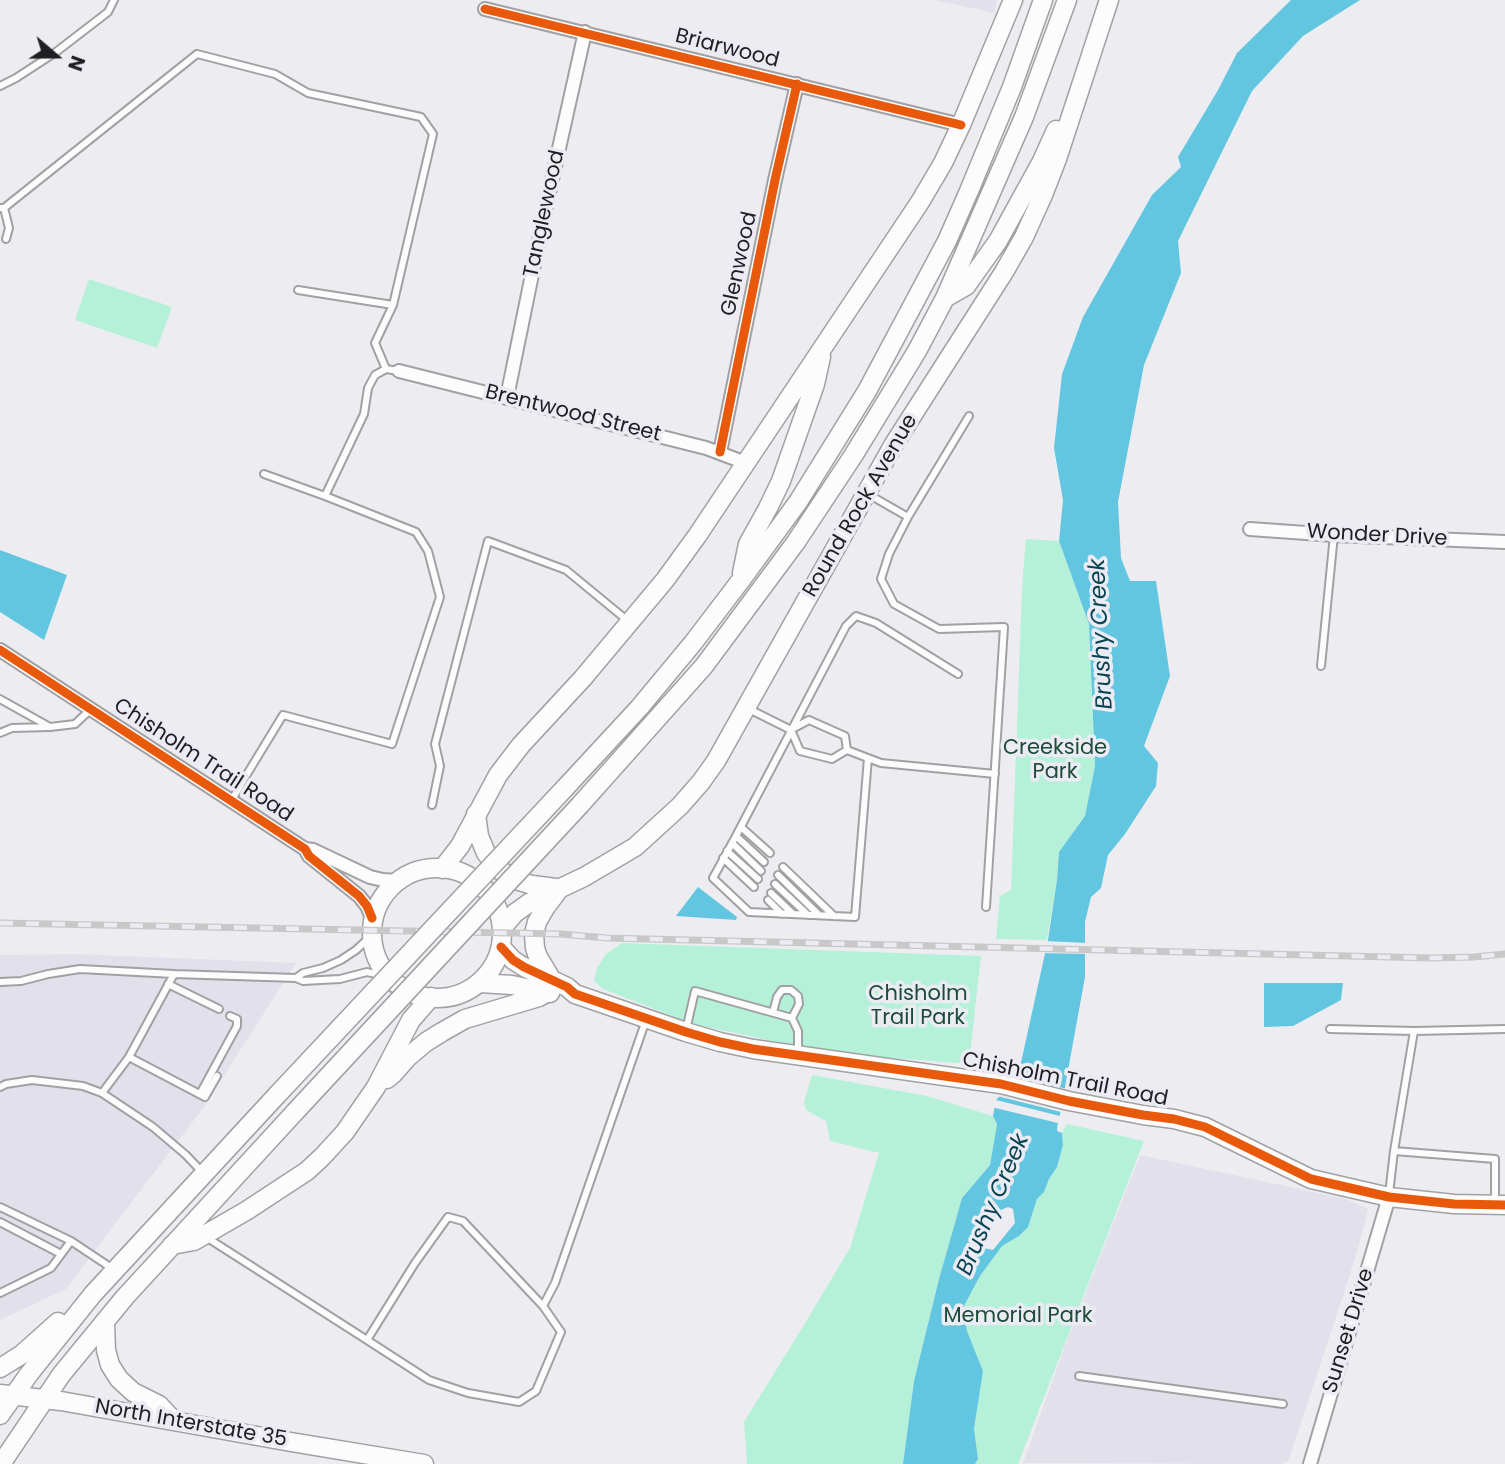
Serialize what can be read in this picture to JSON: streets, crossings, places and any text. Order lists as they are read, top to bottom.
{
  "streets": {
    "main road": ["Round Rock Avenue", "Chisholm Trail Road", "North Interstate 35"],
    "street": [
      "Briarwood",
      "Tanglewood",
      "Glenwood",
      "Brentwood Street",
      "Wonder Drive",
      "Sunset Drive"
    ]
  },
  "crossings": [
    ["Briarwood", "Tanglewood"],
    ["Briarwood", "Glenwood"],
    ["Tanglewood", "Brentwood Street"],
    ["Glenwood", "Brentwood Street"],
    ["Round Rock Avenue", "Chisholm Trail Road"],
    ["Chisholm Trail Road", "Sunset Drive"]
  ],
  "water": ["Brushy Creek"],
  "parks": ["Creekside Park", "Chisholm Trail Park", "Memorial Park"],
  "north": "right"
}
